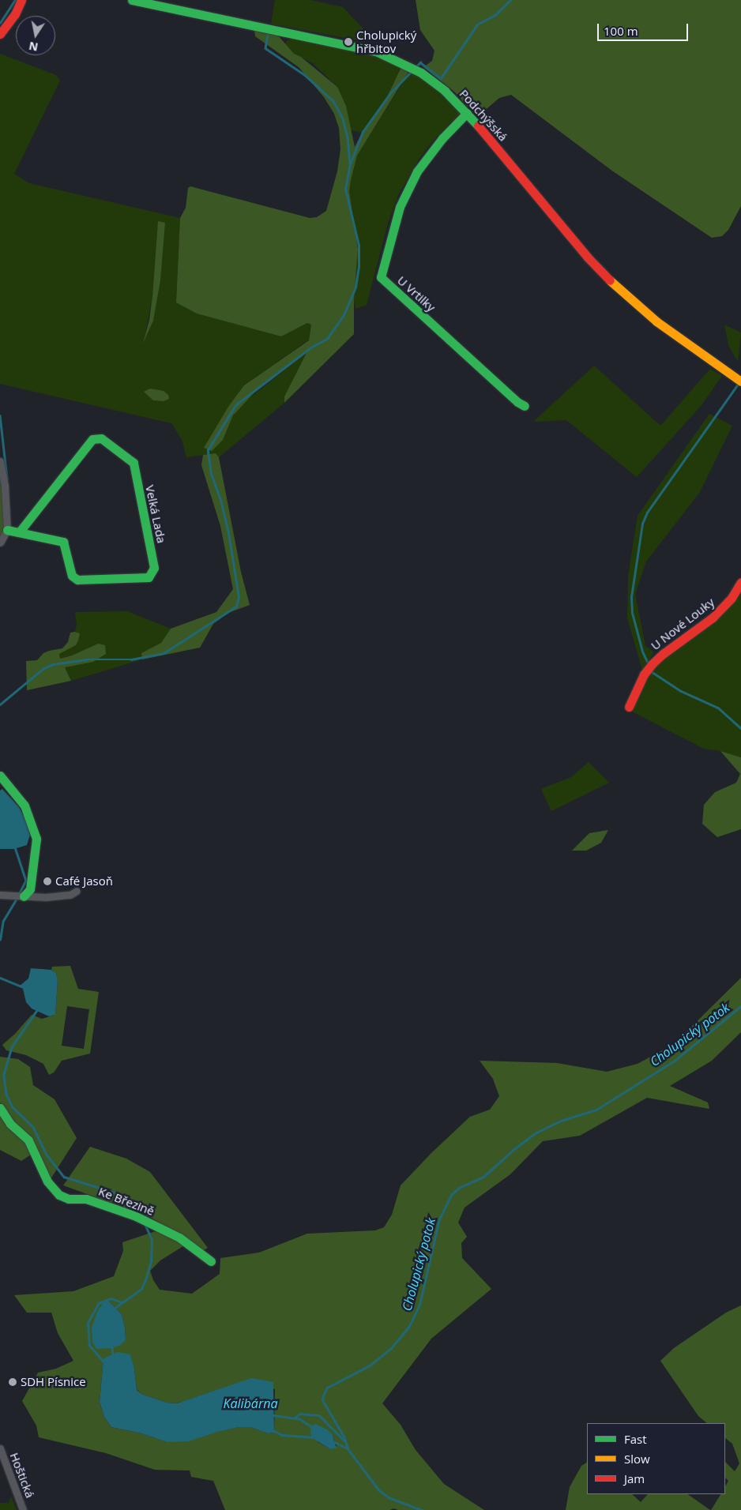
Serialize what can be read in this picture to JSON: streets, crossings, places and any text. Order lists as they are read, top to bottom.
{
  "streets": {
    "street": [
      "Podchýšská",
      "U Vrtilky",
      "Velká Lada",
      "U Nové Louky",
      "Ke Březině",
      "Hoštická"
    ]
  },
  "crossings": [
    ["Podchýšská", "U Vrtilky"]
  ],
  "water": ["Cholupický potok", "Kalibárna"],
  "places": ["Cholupický hřbitov", "Café Jasoň", "SDH Písnice"],
  "legend": ["Fast", "Slow", "Jam"],
  "scale_bar": "100 m",
  "north": "bottom"
}
